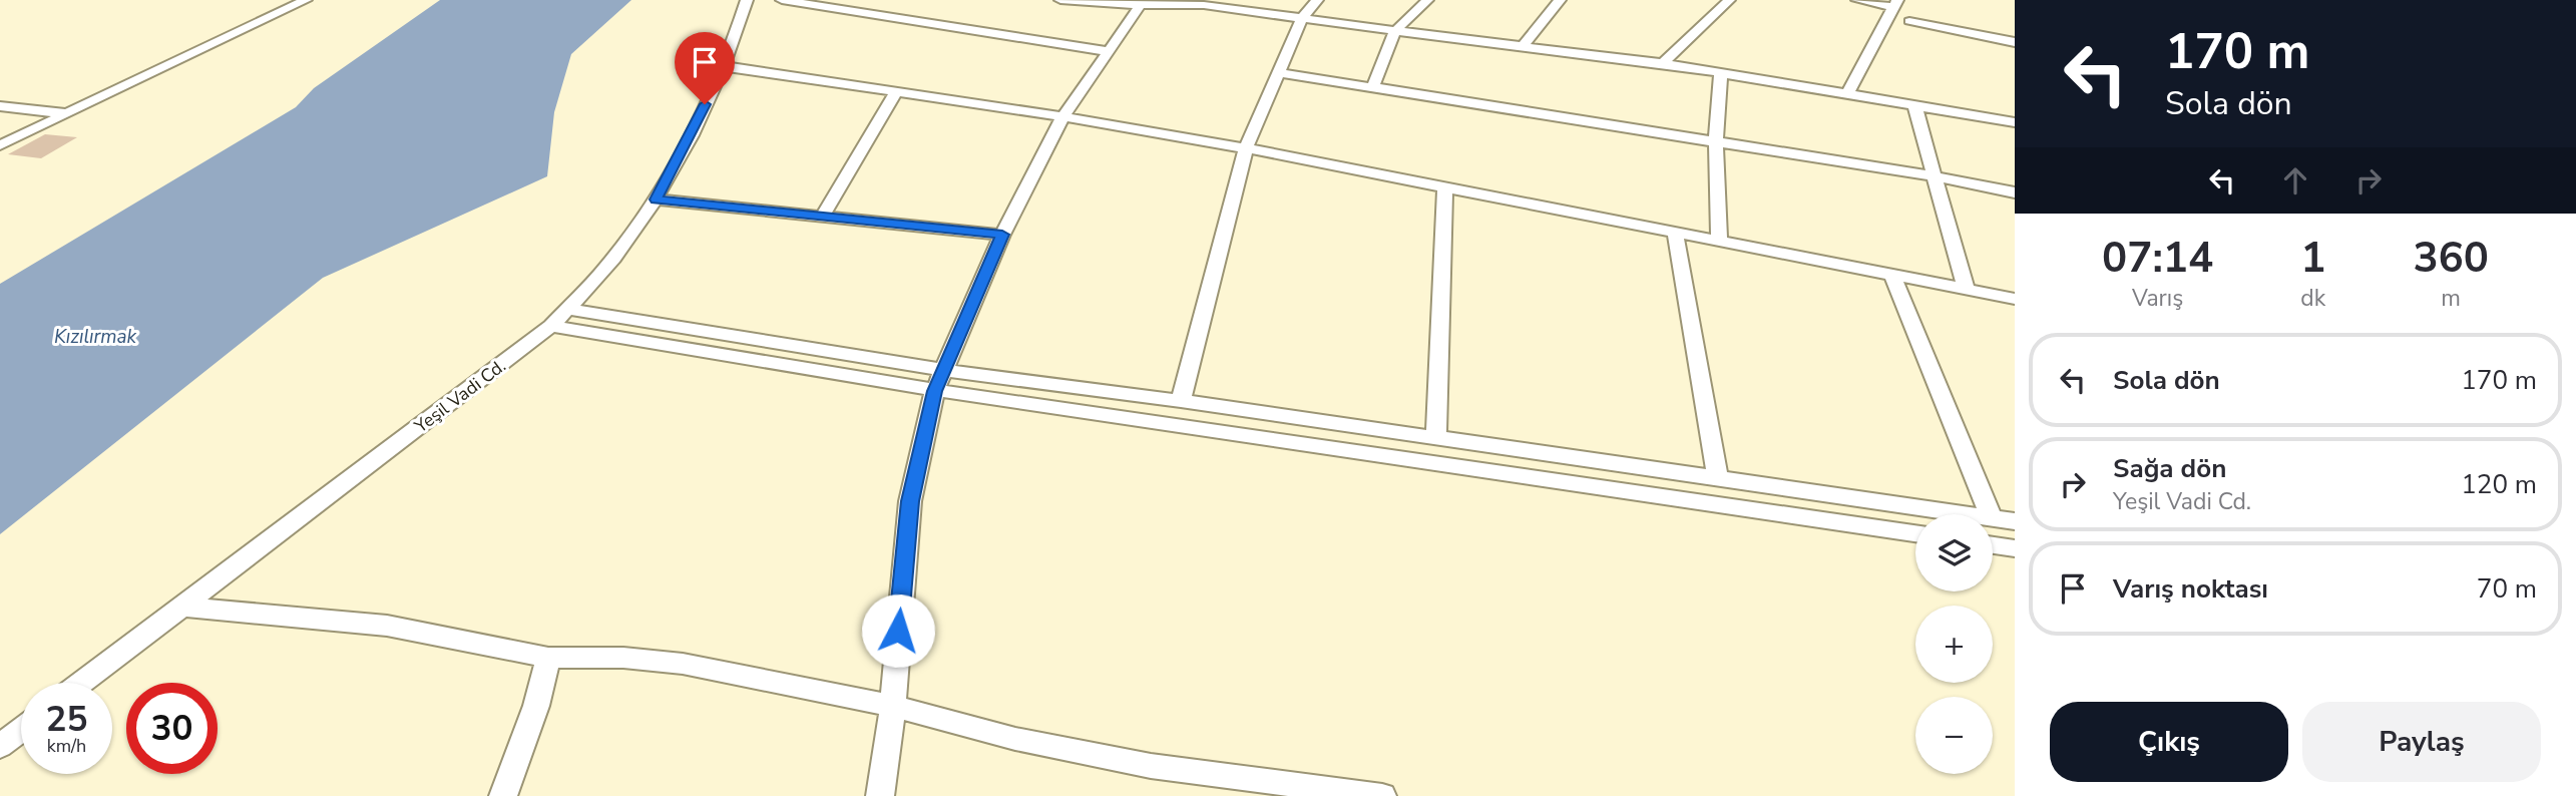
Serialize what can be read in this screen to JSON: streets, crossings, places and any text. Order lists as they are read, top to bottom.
{
  "streets": {
    "street": ["Yeşil Vadi Cd."]
  },
  "water": ["Kızılırmak"],
  "page": {
    "turn": ["170 m", "Sola dön"],
    "eta": [
      "07:14",
      "Varış",
      "1",
      "dk",
      "360",
      "m"
    ],
    "list": [
      {
        "name": "Sola dön",
        "value": "170 m"
      },
      {
        "name": "Sağa dön",
        "note": "Yeşil Vadi Cd.",
        "value": "120 m"
      },
      {
        "name": "Varış noktası",
        "value": "70 m"
      }
    ],
    "map_buttons": ["+", "−"],
    "speed": "25 km/h",
    "limit": "30",
    "buttons": ["Çıkış", "Paylaş"]
  }
}
